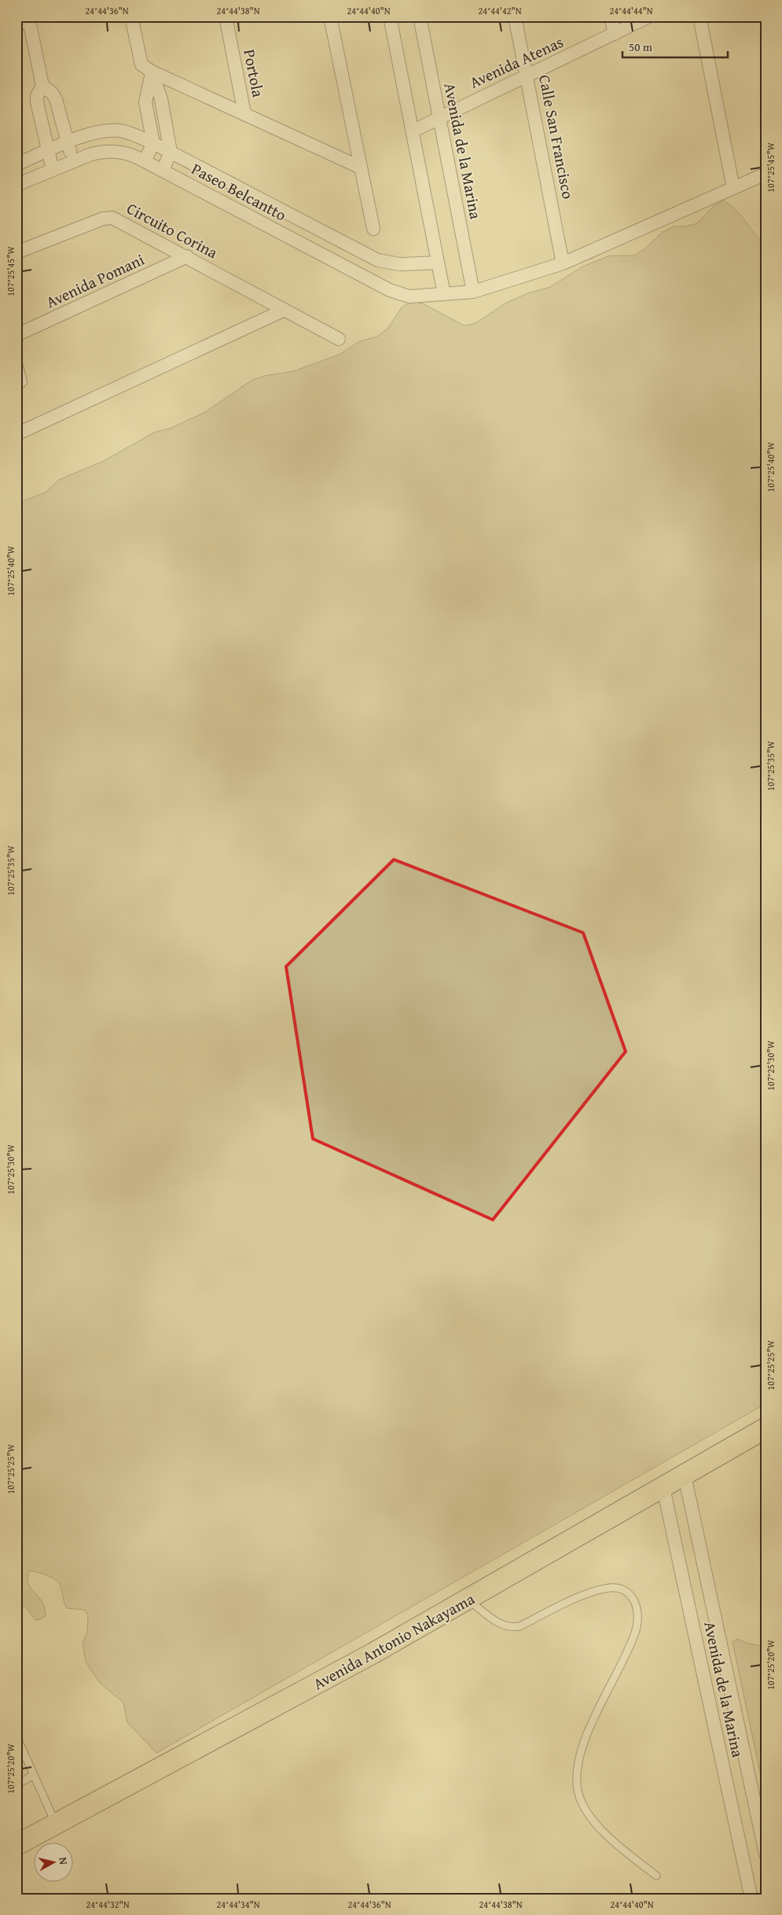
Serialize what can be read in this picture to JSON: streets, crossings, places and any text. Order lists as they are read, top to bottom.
{
  "streets": {
    "main road": ["Avenida Antonio Nakayama"],
    "street": [
      "Avenida Atenas",
      "Portola",
      "Calle San Francisco",
      "Avenida de la Marina",
      "Paseo Belcantto",
      "Circuito Corina",
      "Avenida Pomani"
    ]
  },
  "crossings": [
    ["Avenida Atenas", "Calle San Francisco"],
    ["Avenida Atenas", "Avenida de la Marina"],
    ["Calle San Francisco", "Paseo Belcantto"],
    ["Avenida de la Marina", "Paseo Belcantto"],
    ["Avenida de la Marina", "Avenida Antonio Nakayama"],
    ["Circuito Corina", "Avenida Pomani"]
  ],
  "scale_bar": "50 m",
  "north": "right",
  "coordinates": [
    "24°44'36\"N",
    "24°44'38\"N",
    "24°44'40\"N",
    "24°44'42\"N",
    "24°44'44\"N",
    "107°25'45\"W",
    "107°25'40\"W",
    "107°25'35\"W",
    "107°25'30\"W",
    "107°25'25\"W",
    "107°25'20\"W",
    "24°44'32\"N",
    "24°44'34\"N"
  ]
}
